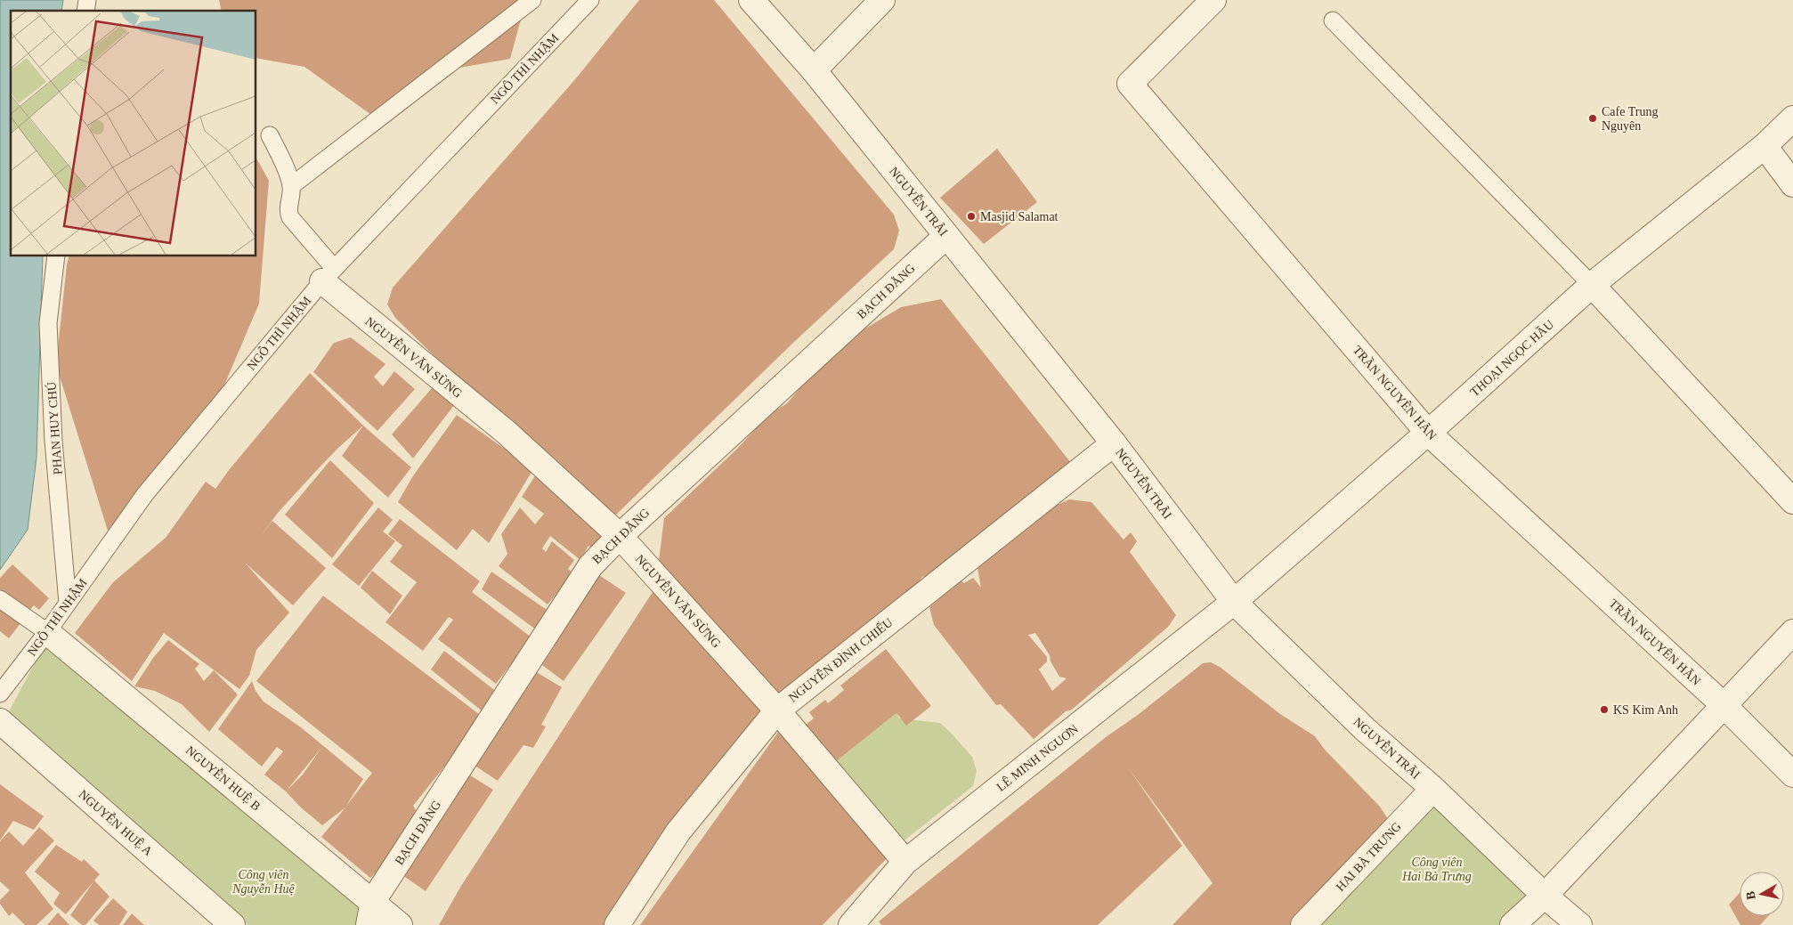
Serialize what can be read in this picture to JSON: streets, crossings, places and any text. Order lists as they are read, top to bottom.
{
  "streets": {
    "street": [
      "NGUYỄN TRÃI",
      "BẠCH ĐẰNG",
      "NGUYỄN VĂN SỪNG",
      "THOẠI NGỌC HẦU",
      "TRẦN NGUYÊN HÃN",
      "NGUYỄN ĐÌNH CHIỂU",
      "LÊ MINH NGUƠN",
      "NGUYỄN HUỆ B",
      "NGUYỄN HUỆ A",
      "HAI BÀ TRƯNG"
    ],
    "lane": ["NGÔ THÌ NHẬM", "PHAN HUY CHÚ"]
  },
  "crossings": [
    ["NGÔ THÌ NHẬM", "NGUYỄN VĂN SỪNG"],
    ["NGÔ THÌ NHẬM", "PHAN HUY CHÚ"],
    ["NGÔ THÌ NHẬM", "NGUYỄN HUỆ B"],
    ["NGUYỄN TRÃI", "BẠCH ĐẰNG"],
    ["NGUYỄN TRÃI", "THOẠI NGỌC HẦU"],
    ["NGUYỄN TRÃI", "NGUYỄN ĐÌNH CHIỂU"],
    ["NGUYỄN TRÃI", "LÊ MINH NGUƠN"],
    ["NGUYỄN TRÃI", "HAI BÀ TRƯNG"],
    ["BẠCH ĐẰNG", "NGUYỄN VĂN SỪNG"],
    ["BẠCH ĐẰNG", "NGUYỄN HUỆ B"],
    ["NGUYỄN VĂN SỪNG", "NGUYỄN ĐÌNH CHIỂU"],
    ["NGUYỄN VĂN SỪNG", "LÊ MINH NGUƠN"],
    ["THOẠI NGỌC HẦU", "TRẦN NGUYÊN HÃN"],
    ["THOẠI NGỌC HẦU", "LÊ MINH NGUƠN"]
  ],
  "parks": ["Công viên Hai Bà Trưng", "Công viên Nguyễn Huệ"],
  "places": ["Cafe Trung Nguyên", "Masjid Salamat", "KS Kim Anh"],
  "north": "left"
}
